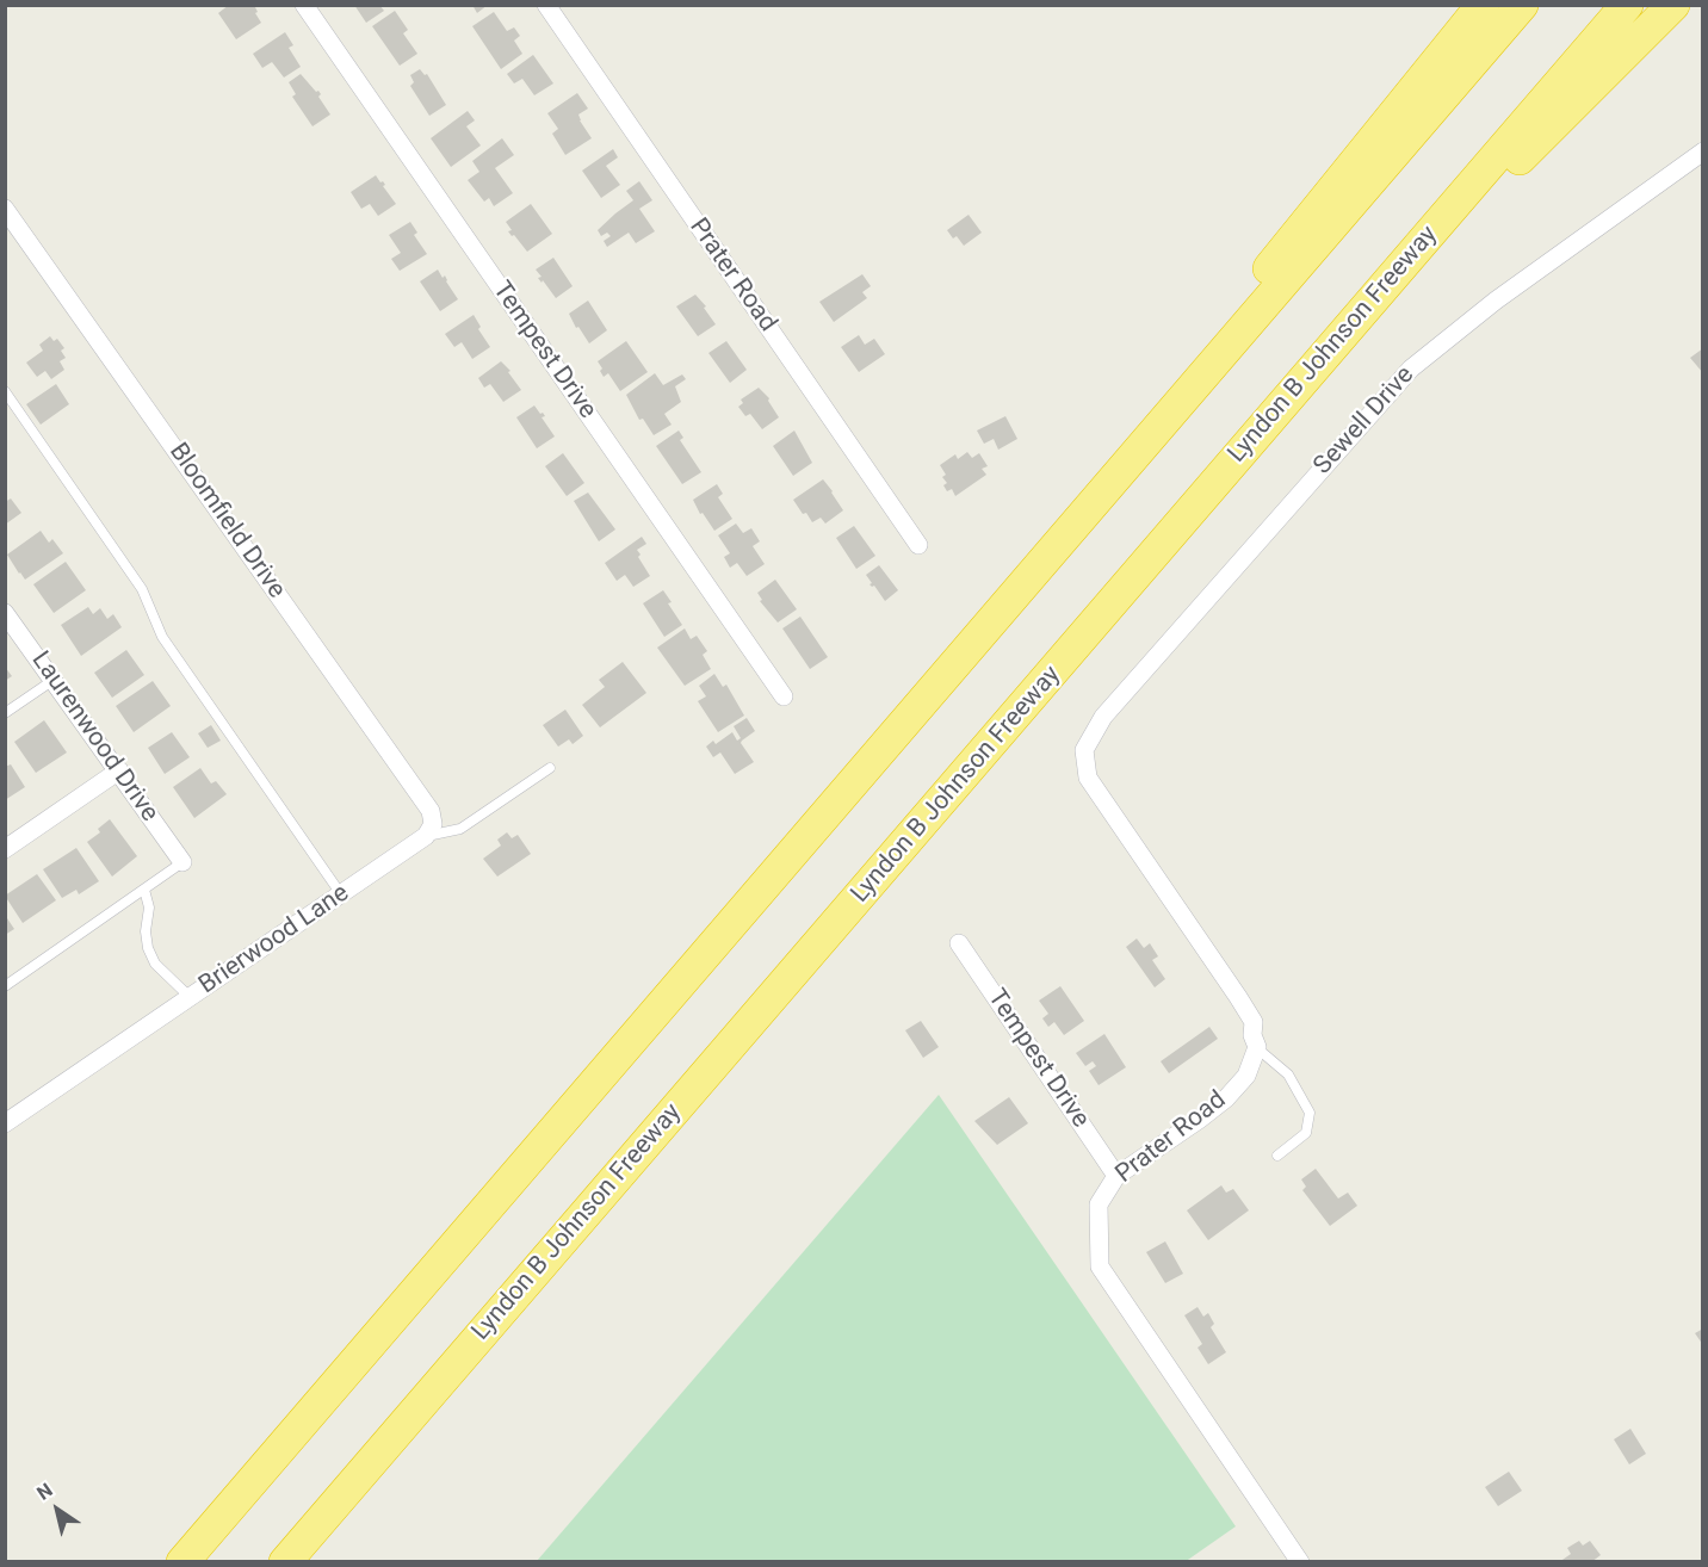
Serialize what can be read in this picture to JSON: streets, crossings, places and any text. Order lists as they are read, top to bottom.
{
  "streets": {
    "highway": ["Lyndon B Johnson Freeway"],
    "street": [
      "Prater Road",
      "Tempest Drive",
      "Sewell Drive",
      "Bloomfield Drive",
      "Laurenwood Drive",
      "Brierwood Lane"
    ]
  },
  "crossings": [
    ["Prater Road", "Tempest Drive"],
    ["Prater Road", "Sewell Drive"],
    ["Bloomfield Drive", "Brierwood Lane"]
  ],
  "north": "top left"
}
